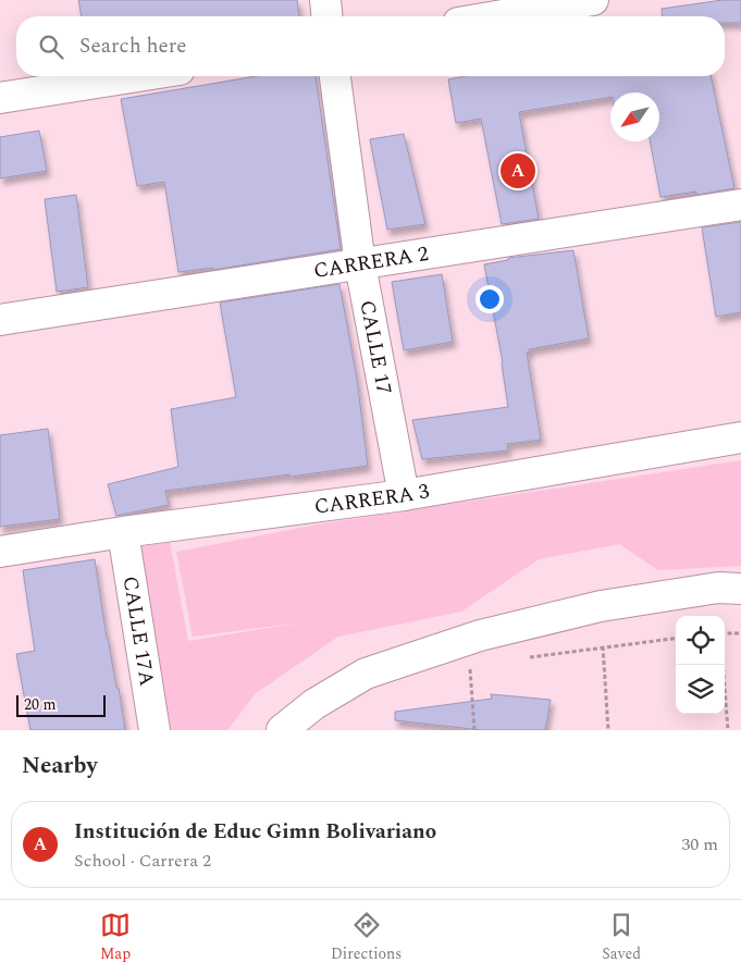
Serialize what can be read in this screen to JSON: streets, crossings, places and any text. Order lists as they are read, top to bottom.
{
  "streets": {
    "street": [
      "CARRERA 2",
      "CALLE 17",
      "CARRERA 3",
      "CALLE 17A"
    ]
  },
  "crossings": [
    ["CARRERA 2", "CALLE 17"],
    ["CALLE 17", "CARRERA 3"],
    ["CARRERA 3", "CALLE 17A"]
  ],
  "scale_bar": "20 m",
  "north": "bottom left",
  "page": {
    "search": "Search here",
    "pins": "A",
    "scale": "20 m",
    "heading": "Nearby",
    "list": [
      {
        "mark": "A",
        "name": "Institución de Educ Gimn Bolivariano",
        "note": "School · Carrera 2",
        "value": "30 m"
      }
    ],
    "nav": ["Map", "Directions", "Saved"]
  }
}
